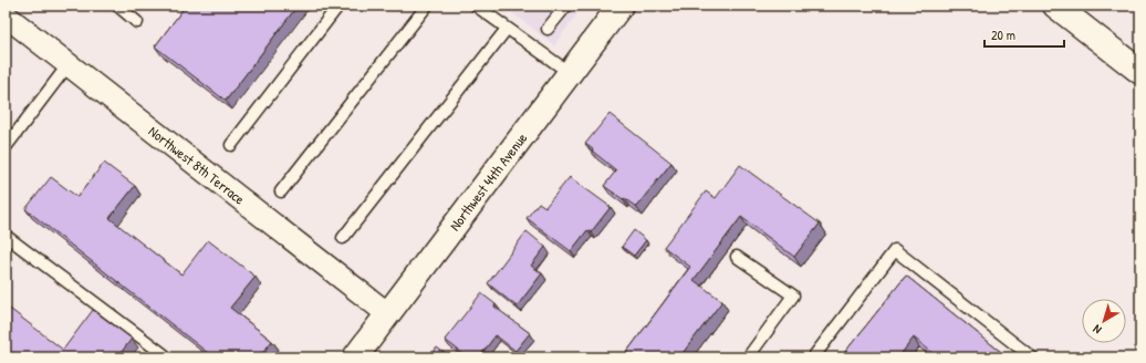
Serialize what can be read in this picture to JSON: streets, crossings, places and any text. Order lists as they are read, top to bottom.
{
  "streets": {
    "street": ["Northwest 8th Terrace", "Northwest 44th Avenue"]
  },
  "crossings": [
    ["Northwest 8th Terrace", "Northwest 44th Avenue"]
  ],
  "scale_bar": "20 m",
  "north": "bottom left"
}
